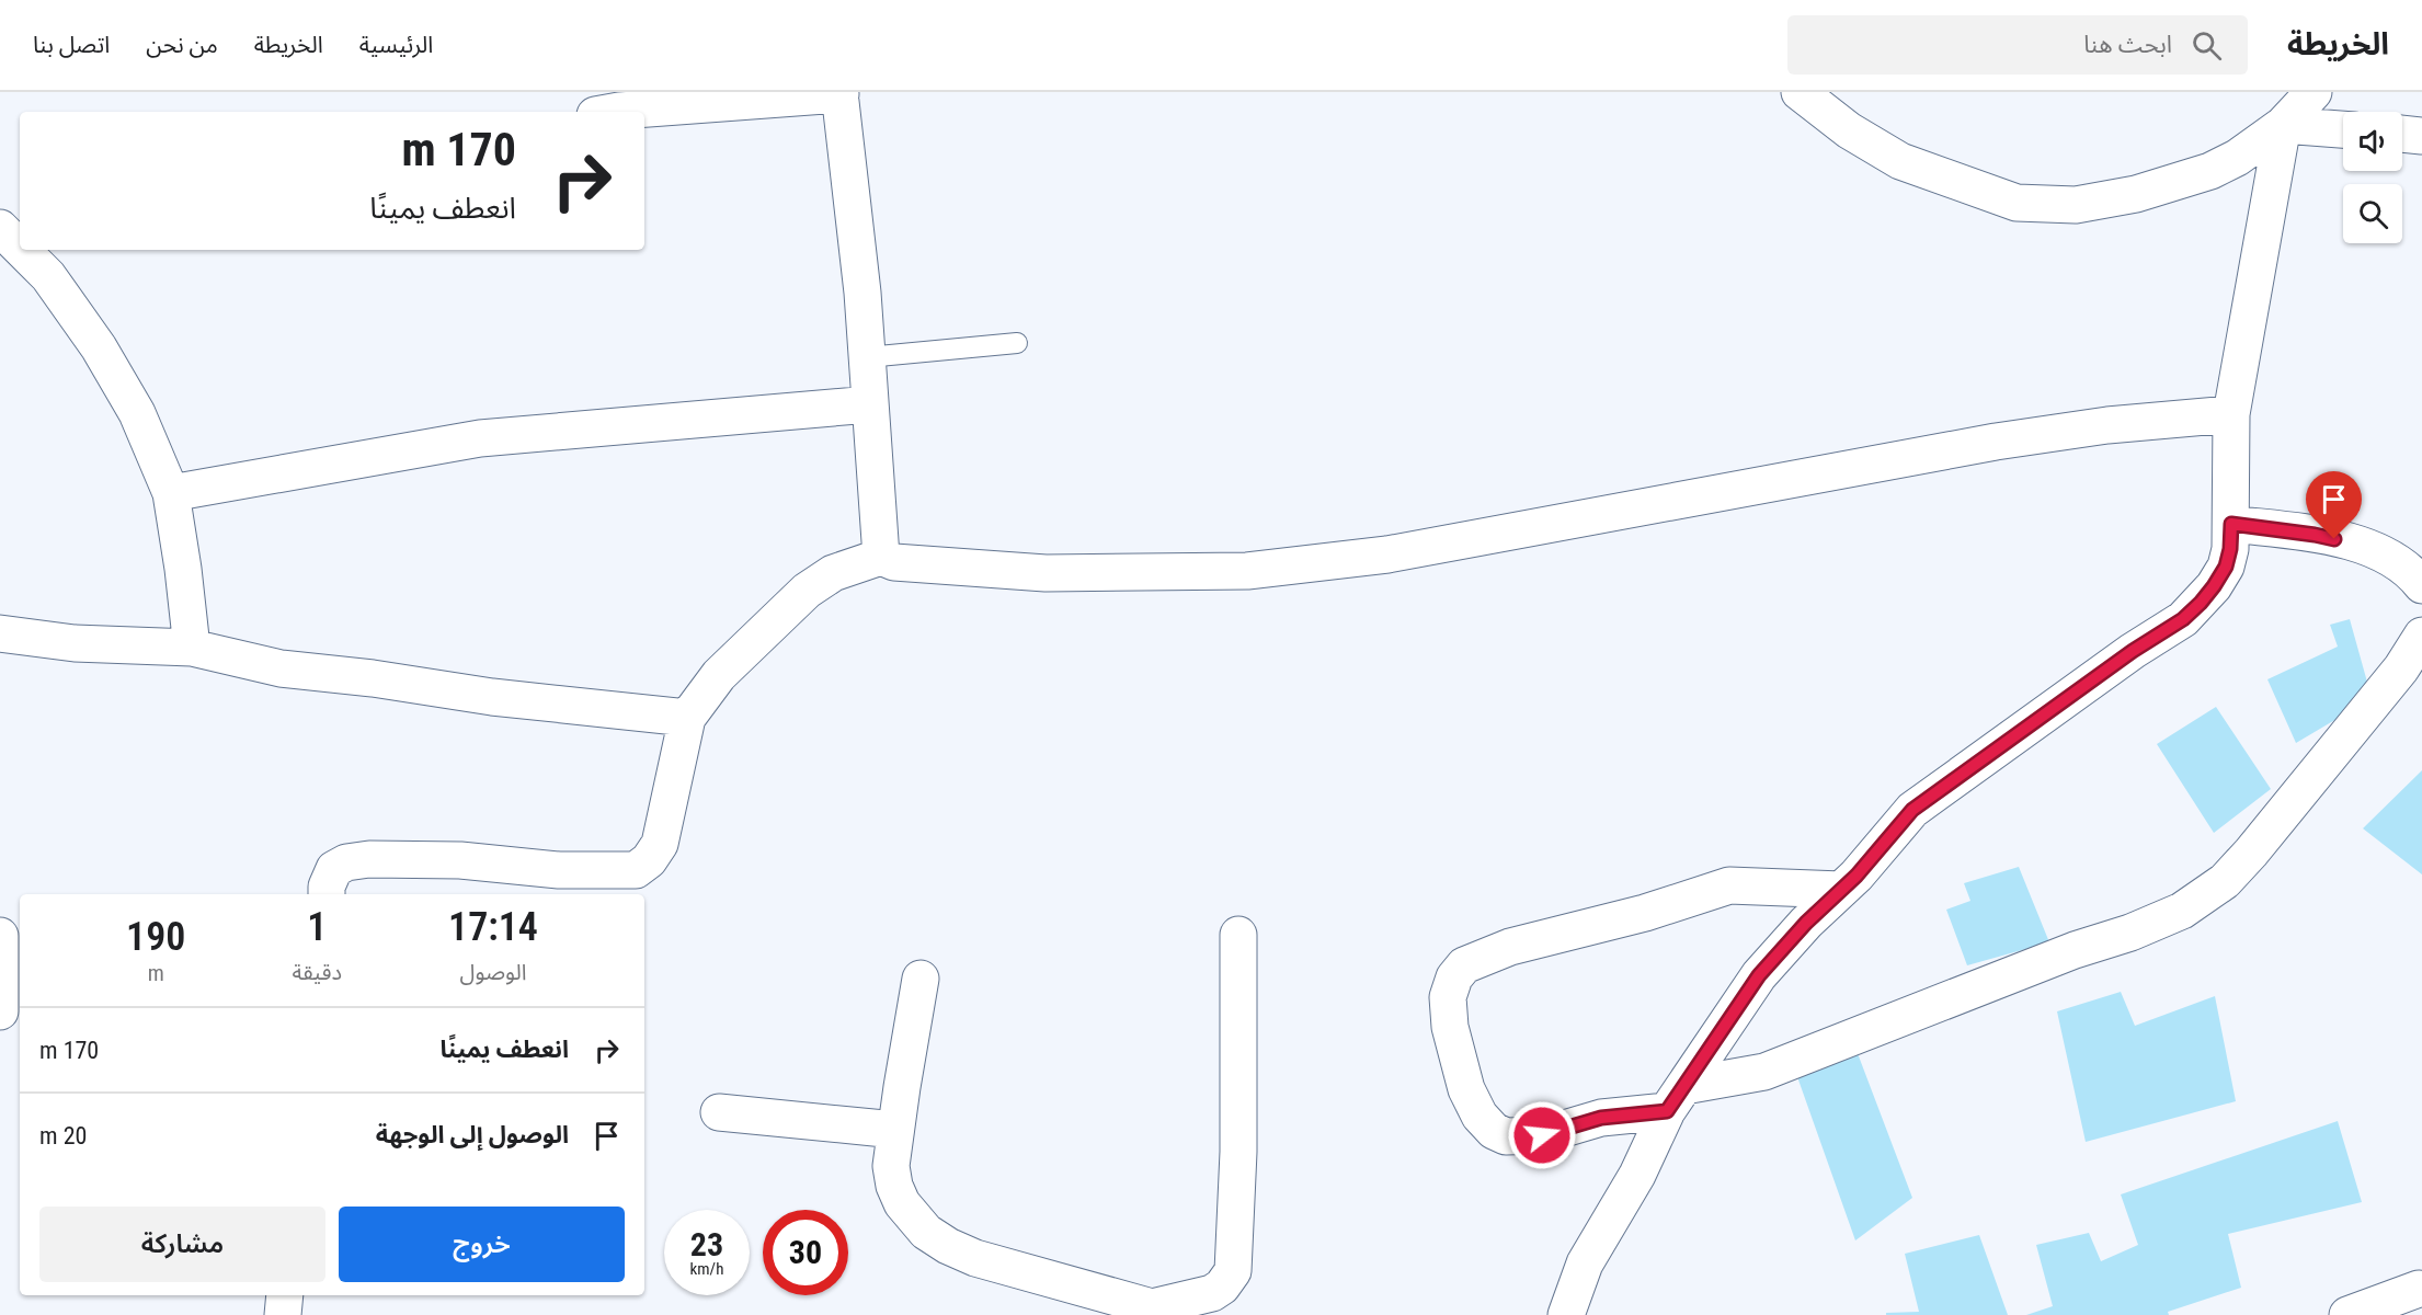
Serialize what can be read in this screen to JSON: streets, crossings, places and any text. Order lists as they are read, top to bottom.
{
  "page": {
    "header": "الخريطة",
    "search": "ابحث هنا",
    "nav": [
      "الرئيسية",
      "الخريطة",
      "من نحن",
      "اتصل بنا"
    ],
    "turn": ["170 m", "انعطف يمينًا"],
    "eta": [
      "17:14",
      "الوصول",
      "1",
      "دقيقة",
      "190",
      "m"
    ],
    "list": [
      {
        "name": "انعطف يمينًا",
        "value": "170 m"
      },
      {
        "name": "الوصول إلى الوجهة",
        "value": "20 m"
      }
    ],
    "buttons": ["خروج", "مشاركة"],
    "speed": "23 km/h",
    "limit": "30"
  }
}
